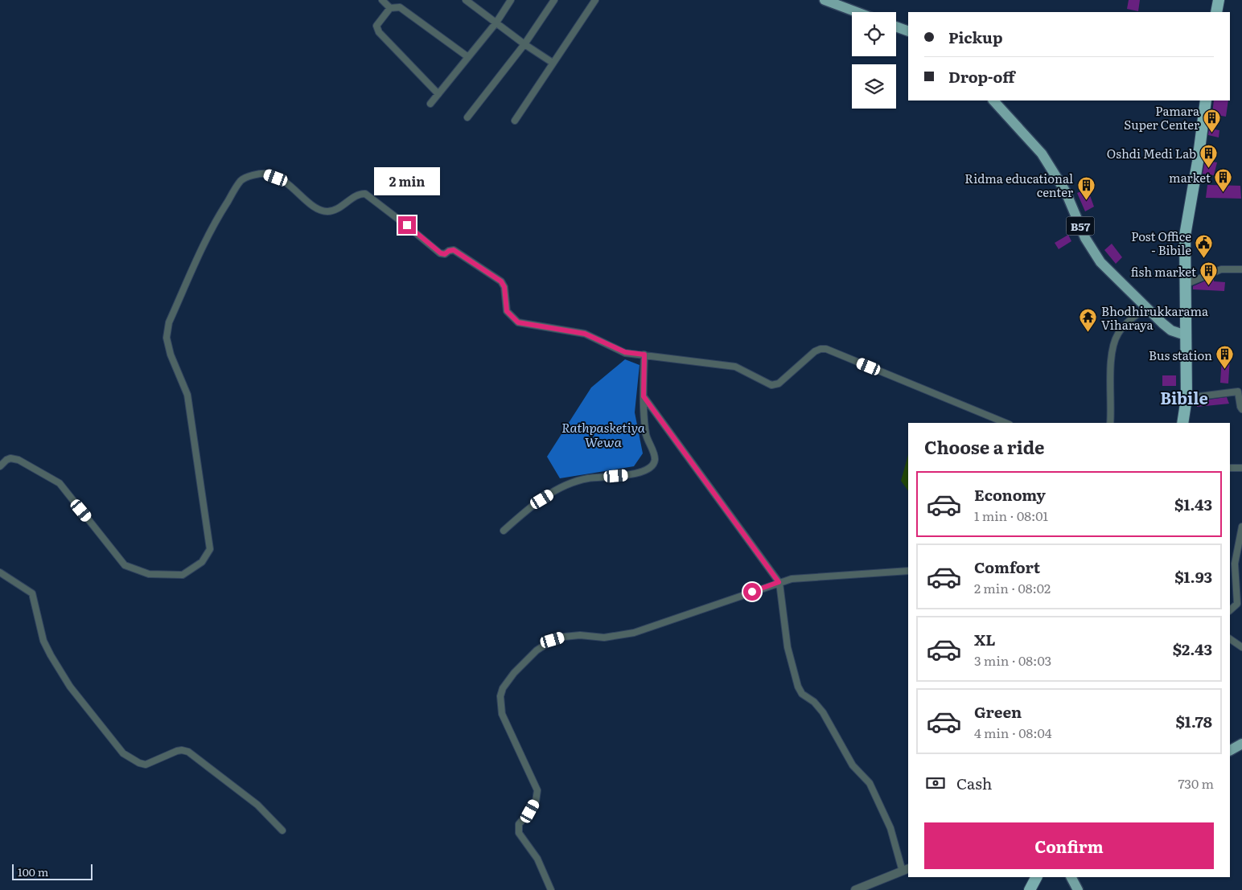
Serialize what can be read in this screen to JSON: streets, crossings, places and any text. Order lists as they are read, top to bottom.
{
  "streets": {
    "main road": ["B57"]
  },
  "districts": ["Bibile"],
  "water": ["Rathpasketiya Wewa"],
  "places": {
    "building": [
      "Pamara Super Center",
      "Oshdi Medi Lab",
      "market",
      "Ridma educational center",
      "fish market",
      "Bus station"
    ],
    "public building": ["Post Office - Bibile"],
    "temple": ["Bhodhirukkarama Viharaya"]
  },
  "scale_bar": "100 m",
  "page": {
    "banner": ["Pickup", "Drop-off"],
    "bubble": "2 min",
    "heading": "Choose a ride",
    "list": [
      {
        "name": "Economy",
        "note": "1 min · 08:01",
        "value": "$1.43"
      },
      {
        "name": "Comfort",
        "note": "2 min · 08:02",
        "value": "$1.93"
      },
      {
        "name": "XL",
        "note": "3 min · 08:03",
        "value": "$2.43"
      },
      {
        "name": "Green",
        "note": "4 min · 08:04",
        "value": "$1.78"
      }
    ],
    "pay": ["Cash", "730 m"],
    "buttons": "Confirm",
    "scale": "100 m"
  }
}
